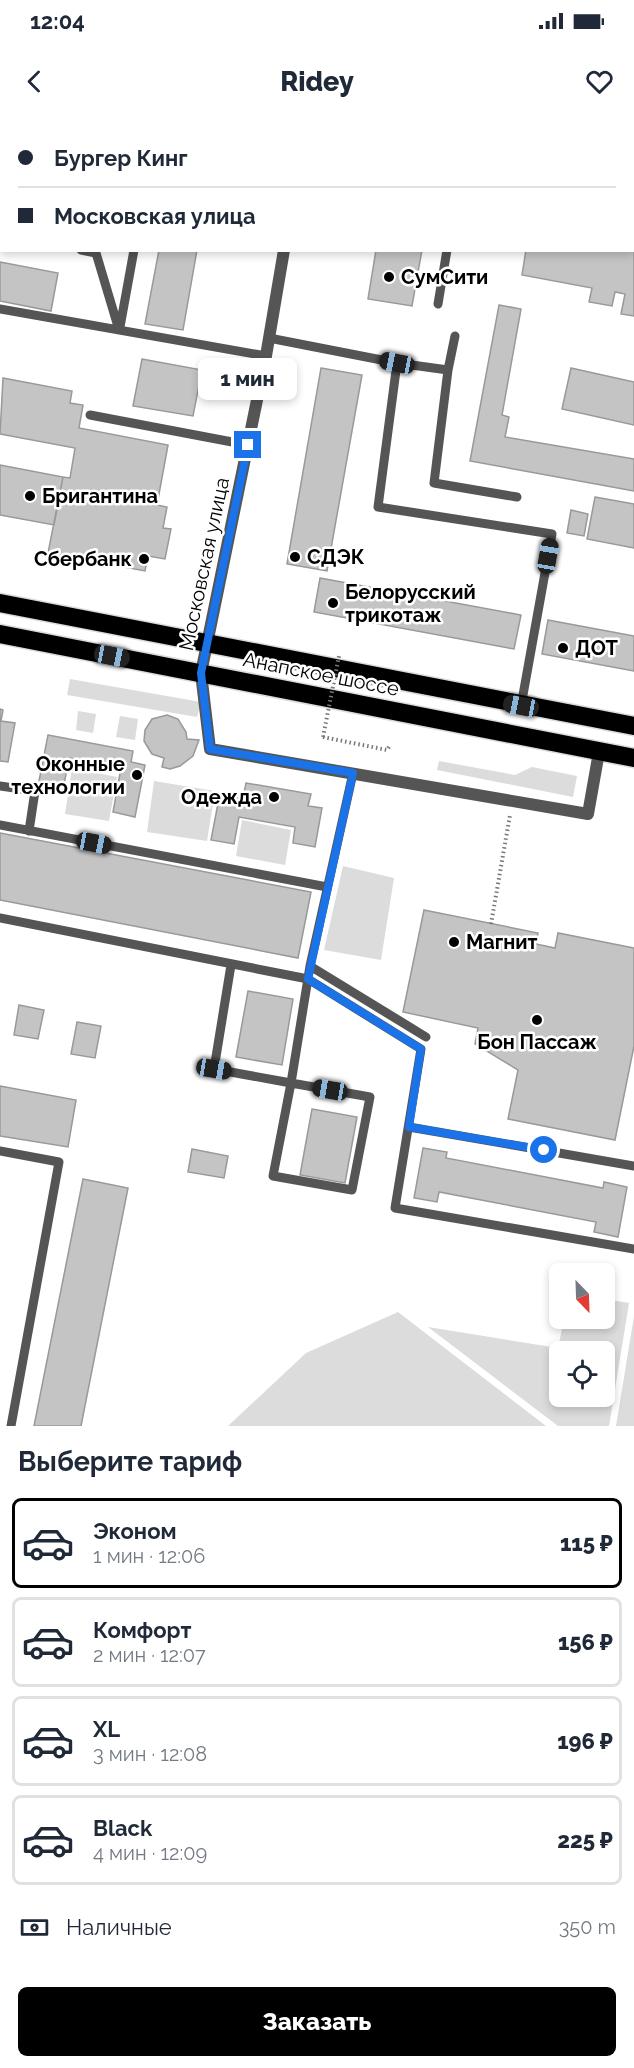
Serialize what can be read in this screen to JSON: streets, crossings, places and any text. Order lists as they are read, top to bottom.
{
  "streets": {
    "highway": ["Анапское шоссе"],
    "street": ["Московская улица"]
  },
  "crossings": [
    ["Московская улица", "Анапское шоссе"]
  ],
  "places": [
    "СумСити",
    "Бригантина",
    "СДЭК",
    "Сбербанк",
    "Белорусский трикотаж",
    "ДОТ",
    "Оконные технологии",
    "Одежда",
    "Магнит",
    "Бон Пассаж"
  ],
  "north": "bottom right",
  "page": {
    "status": "12:04",
    "header": "Ridey",
    "banner": ["Бургер Кинг", "Московская улица"],
    "bubble": "1 мин",
    "heading": "Выберите тариф",
    "list": [
      {
        "name": "Эконом",
        "note": "1 мин · 12:06",
        "value": "115 ₽"
      },
      {
        "name": "Комфорт",
        "note": "2 мин · 12:07",
        "value": "156 ₽"
      },
      {
        "name": "XL",
        "note": "3 мин · 12:08",
        "value": "196 ₽"
      },
      {
        "name": "Black",
        "note": "4 мин · 12:09",
        "value": "225 ₽"
      }
    ],
    "pay": ["Наличные", "350 m"],
    "buttons": "Заказать"
  }
}
